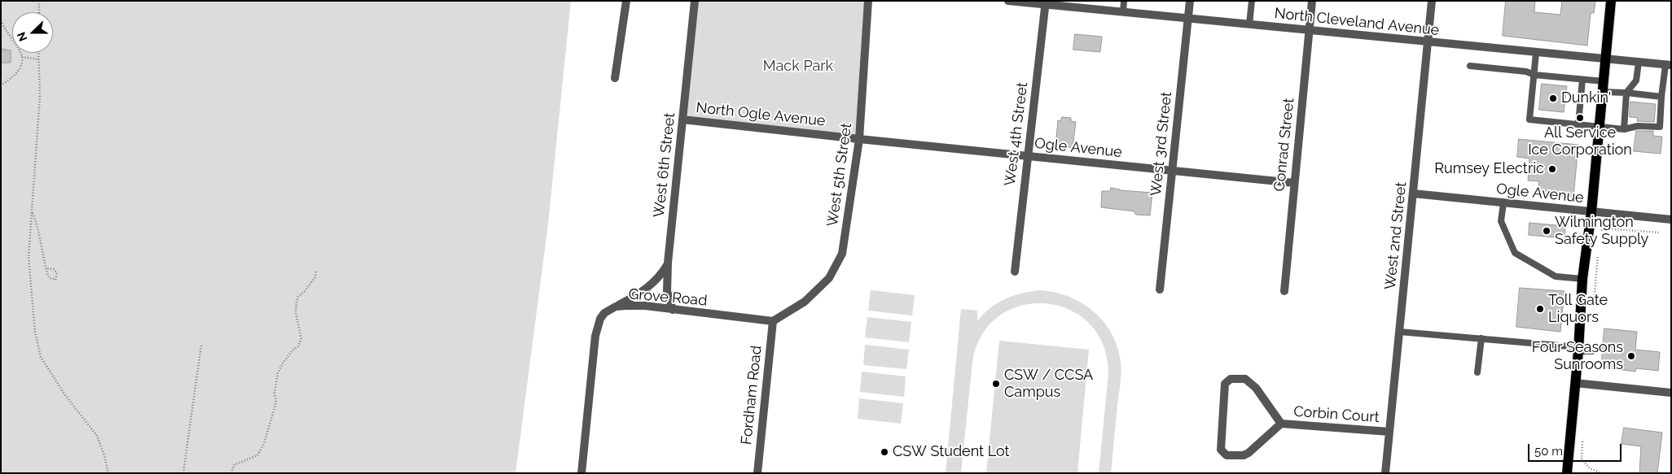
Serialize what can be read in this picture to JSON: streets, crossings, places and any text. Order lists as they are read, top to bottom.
{
  "streets": {
    "street": [
      "North Cleveland Avenue",
      "North Ogle Avenue",
      "West 4th Street",
      "West 3rd Street",
      "Conrad Street",
      "Ogle Avenue",
      "West 6th Street",
      "West 5th Street",
      "West 2nd Street",
      "Grove Road",
      "Fordham Road",
      "Corbin Court"
    ]
  },
  "crossings": [
    ["North Cleveland Avenue", "West 4th Street"],
    ["North Cleveland Avenue", "West 3rd Street"],
    ["North Cleveland Avenue", "Conrad Street"],
    ["North Cleveland Avenue", "West 2nd Street"],
    ["North Ogle Avenue", "Ogle Avenue"],
    ["North Ogle Avenue", "West 6th Street"],
    ["North Ogle Avenue", "West 5th Street"],
    ["West 4th Street", "Ogle Avenue"],
    ["West 3rd Street", "Ogle Avenue"],
    ["Conrad Street", "Ogle Avenue"],
    ["Ogle Avenue", "West 5th Street"],
    ["Ogle Avenue", "West 2nd Street"],
    ["West 6th Street", "Grove Road"],
    ["West 5th Street", "Grove Road"],
    ["West 5th Street", "Fordham Road"],
    ["West 2nd Street", "Corbin Court"],
    ["Grove Road", "Fordham Road"]
  ],
  "parks": ["Mack Park"],
  "places": [
    "Dunkin'",
    "All Service Ice Corporation",
    "Rumsey Electric",
    "Wilmington Safety Supply",
    "Toll Gate Liquors",
    "Four Seasons Sunrooms",
    "CSW / CCSA Campus",
    "CSW Student Lot"
  ],
  "scale_bar": "50 m",
  "north": "left"
}
